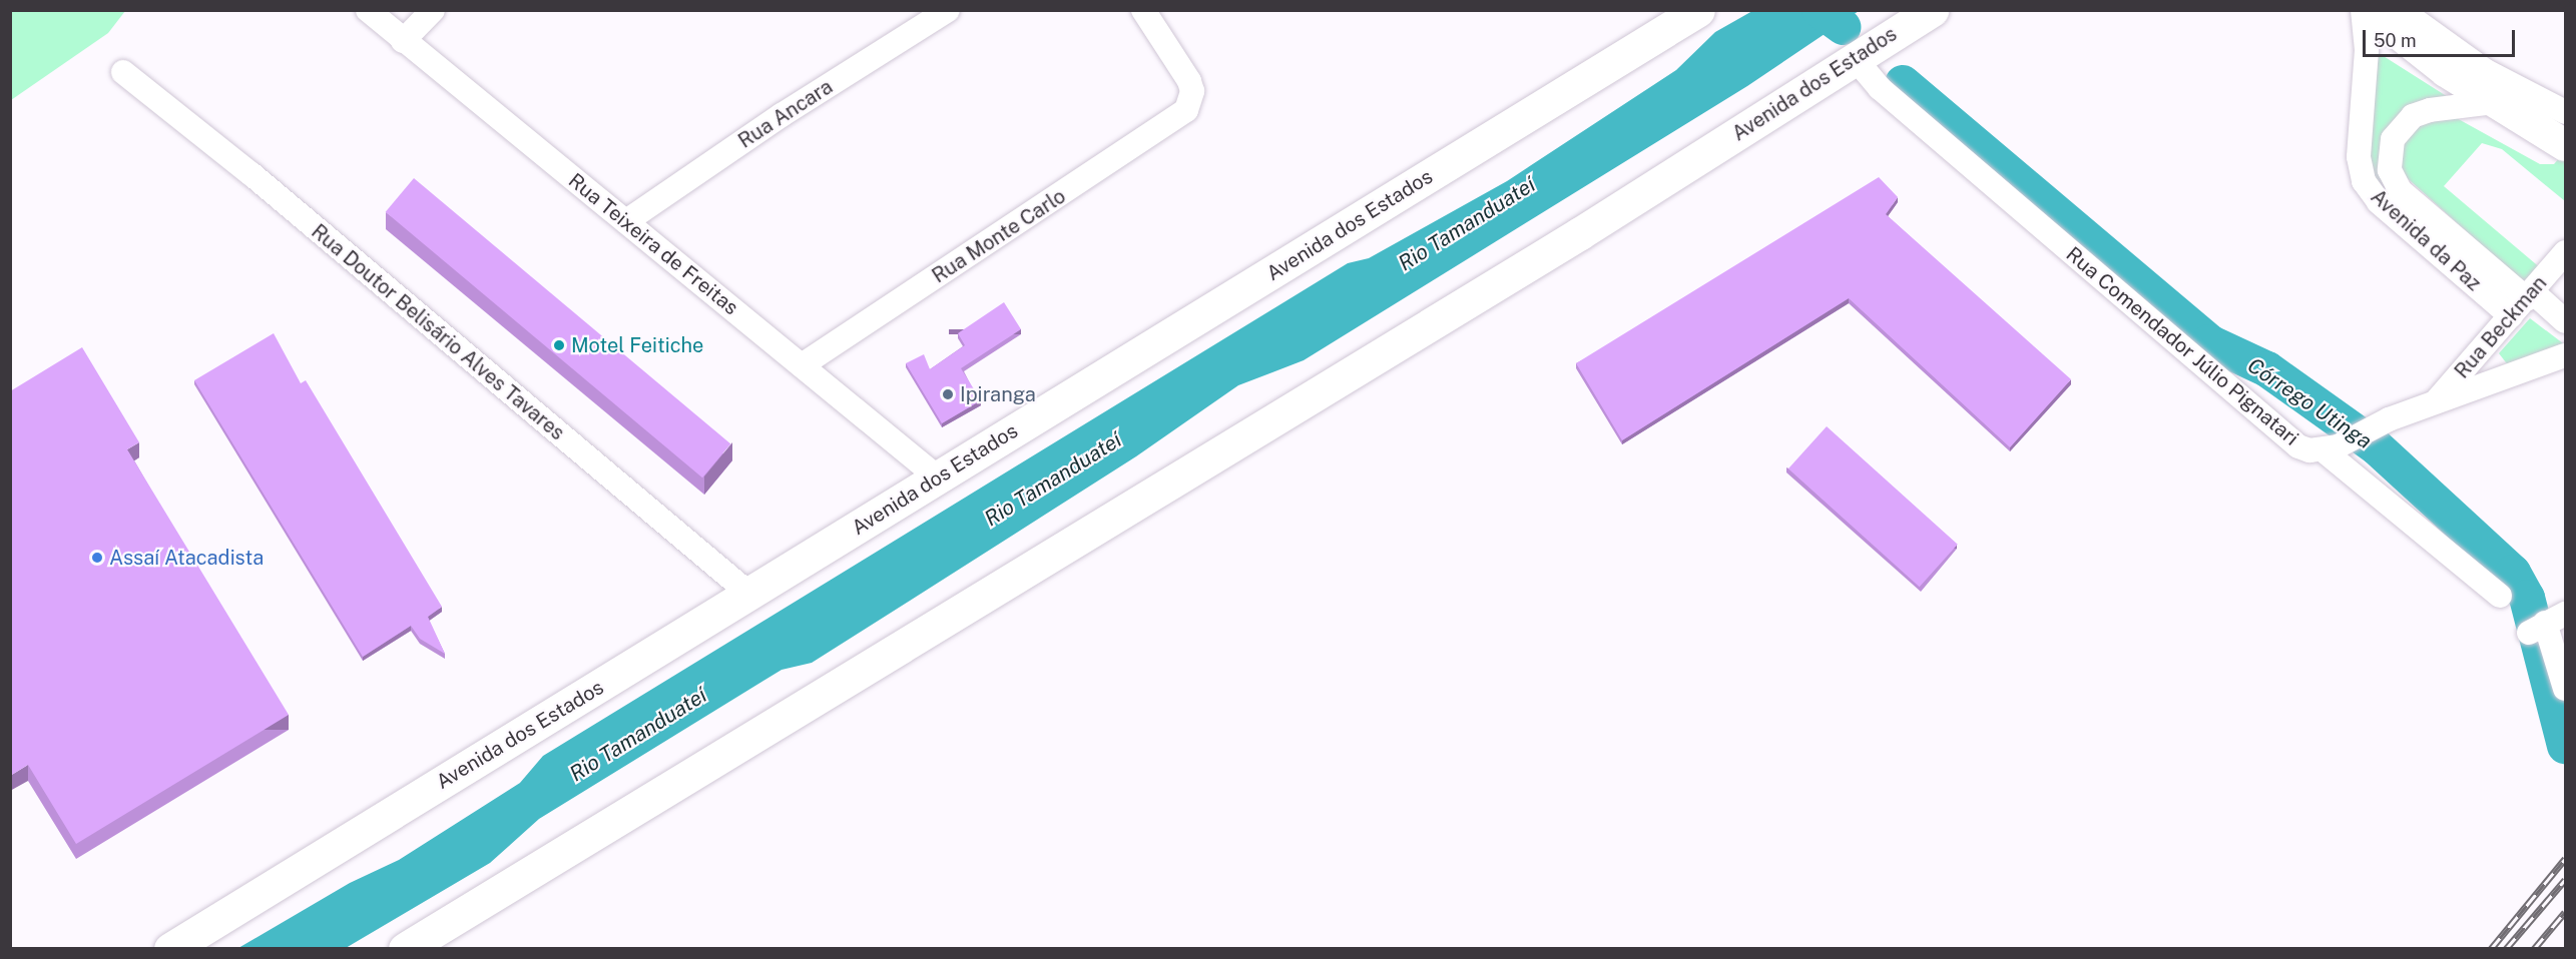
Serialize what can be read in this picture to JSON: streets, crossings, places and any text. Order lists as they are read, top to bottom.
{
  "streets": {
    "highway": ["Avenida dos Estados"],
    "street": [
      "Rua Ancara",
      "Rua Monte Carlo",
      "Avenida da Paz",
      "Rua Teixeira de Freitas",
      "Rua Beckman",
      "Rua Doutor Belisário Alves Tavares",
      "Rua Comendador Júlio Pignatari"
    ]
  },
  "crossings": [
    ["Avenida dos Estados", "Rua Teixeira de Freitas"],
    ["Avenida dos Estados", "Rua Doutor Belisário Alves Tavares"],
    ["Avenida dos Estados", "Rua Comendador Júlio Pignatari"],
    ["Rua Ancara", "Rua Teixeira de Freitas"],
    ["Rua Monte Carlo", "Rua Teixeira de Freitas"],
    ["Avenida da Paz", "Rua Beckman"],
    ["Rua Beckman", "Rua Comendador Júlio Pignatari"]
  ],
  "water": ["Rio Tamanduateí", "Córrego Utinga"],
  "places": ["Motel Feitiche", "Ipiranga", "Assaí Atacadista"],
  "scale_bar": "50 m"
}
